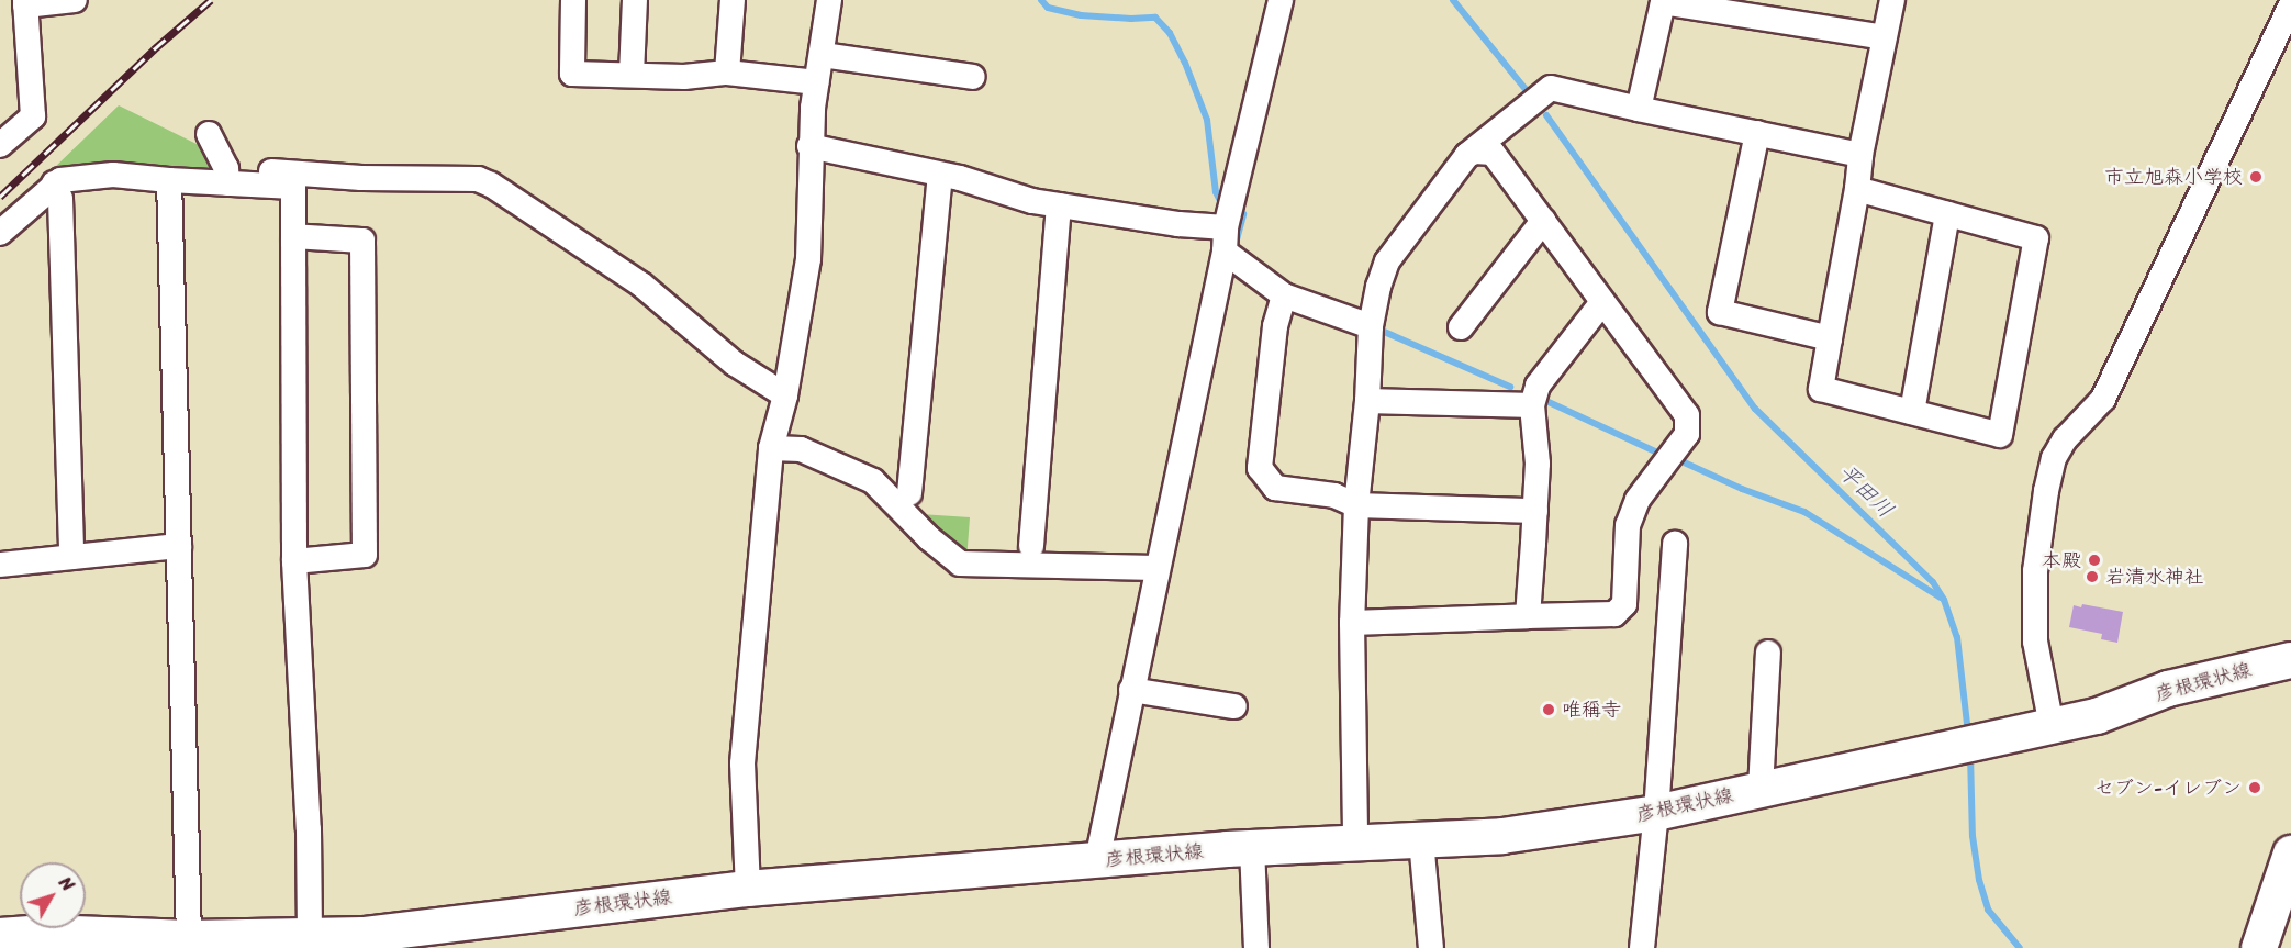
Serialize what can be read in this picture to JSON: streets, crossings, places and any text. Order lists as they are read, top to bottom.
{
  "streets": {
    "main road": ["彦根環状線"]
  },
  "water": ["平田川"],
  "places": [
    "市立旭森小学校",
    "本殿",
    "岩清水神社",
    "唯稱寺",
    "セブン-イレブン"
  ],
  "north": "top right"
}
